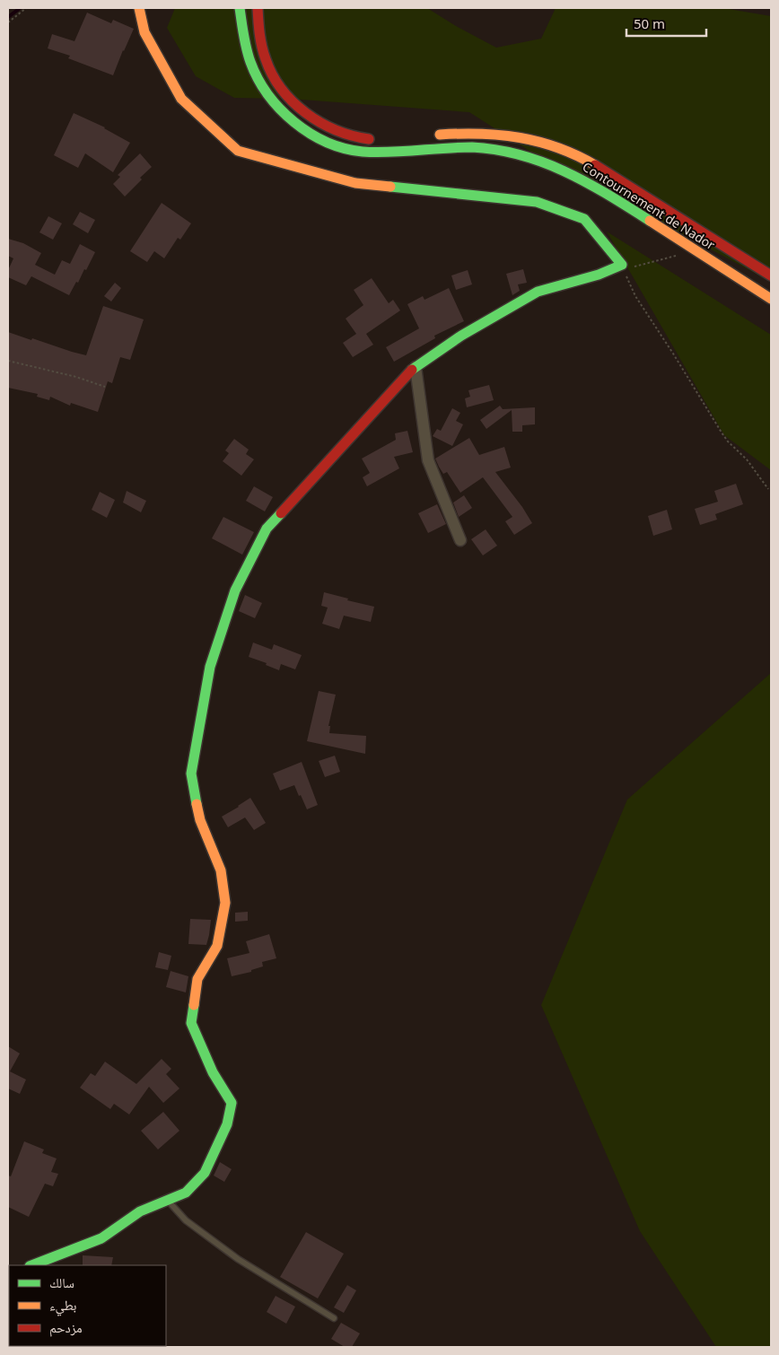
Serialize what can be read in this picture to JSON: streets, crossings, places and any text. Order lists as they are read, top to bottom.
{
  "streets": {
    "main road": ["Contournement de Nador"]
  },
  "legend": ["سالك", "بطيء", "مزدحم"],
  "scale_bar": "50 m"
}
